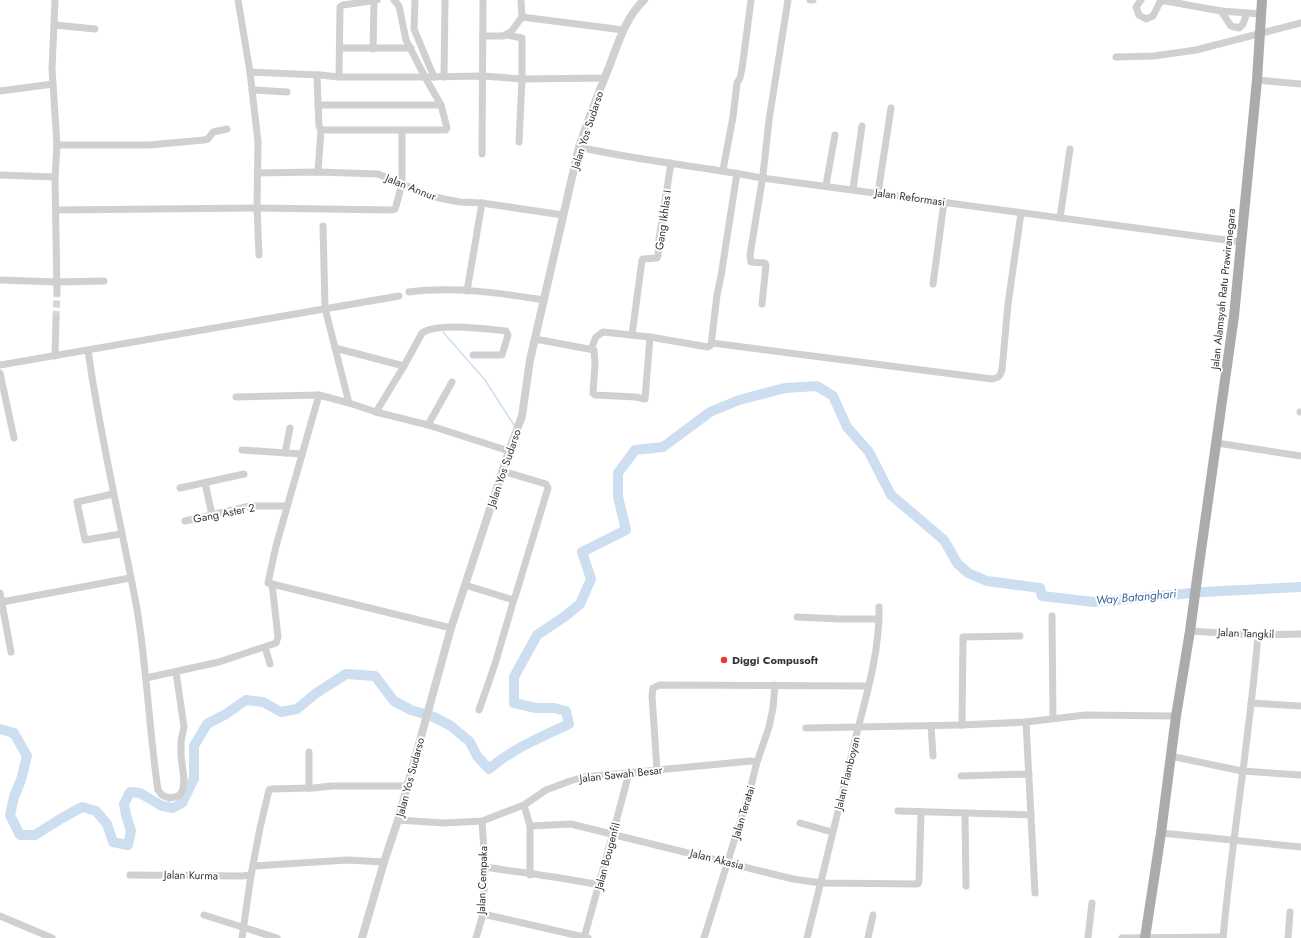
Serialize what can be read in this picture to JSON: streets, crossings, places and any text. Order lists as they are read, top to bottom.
{
  "streets": {
    "main road": ["Jalan Alamsyah Ratu Prawiranegara"],
    "street": [
      "Jalan Yos Sudarso",
      "Jalan Annur",
      "Jalan Reformasi",
      "Gang Ikhlas I",
      "Gang Aster 2",
      "Jalan Tangkil",
      "Jalan Flamboyan",
      "Jalan Sawah Besar",
      "Jalan Teratai",
      "Jalan Bougenfil",
      "Jalan Akasia",
      "Jalan Kurma",
      "Jalan Cempaka"
    ]
  },
  "crossings": [
    ["Jalan Yos Sudarso", "Jalan Annur"],
    ["Jalan Yos Sudarso", "Jalan Reformasi"],
    ["Jalan Yos Sudarso", "Jalan Sawah Besar"],
    ["Jalan Reformasi", "Gang Ikhlas I"],
    ["Jalan Reformasi", "Jalan Alamsyah Ratu Prawiranegara"],
    ["Jalan Alamsyah Ratu Prawiranegara", "Jalan Tangkil"],
    ["Jalan Flamboyan", "Jalan Akasia"],
    ["Jalan Sawah Besar", "Jalan Teratai"],
    ["Jalan Sawah Besar", "Jalan Bougenfil"],
    ["Jalan Sawah Besar", "Jalan Cempaka"],
    ["Jalan Teratai", "Jalan Akasia"],
    ["Jalan Bougenfil", "Jalan Akasia"]
  ],
  "water": ["Way Batanghari"],
  "places": ["Diggi Compusoft"]
}
